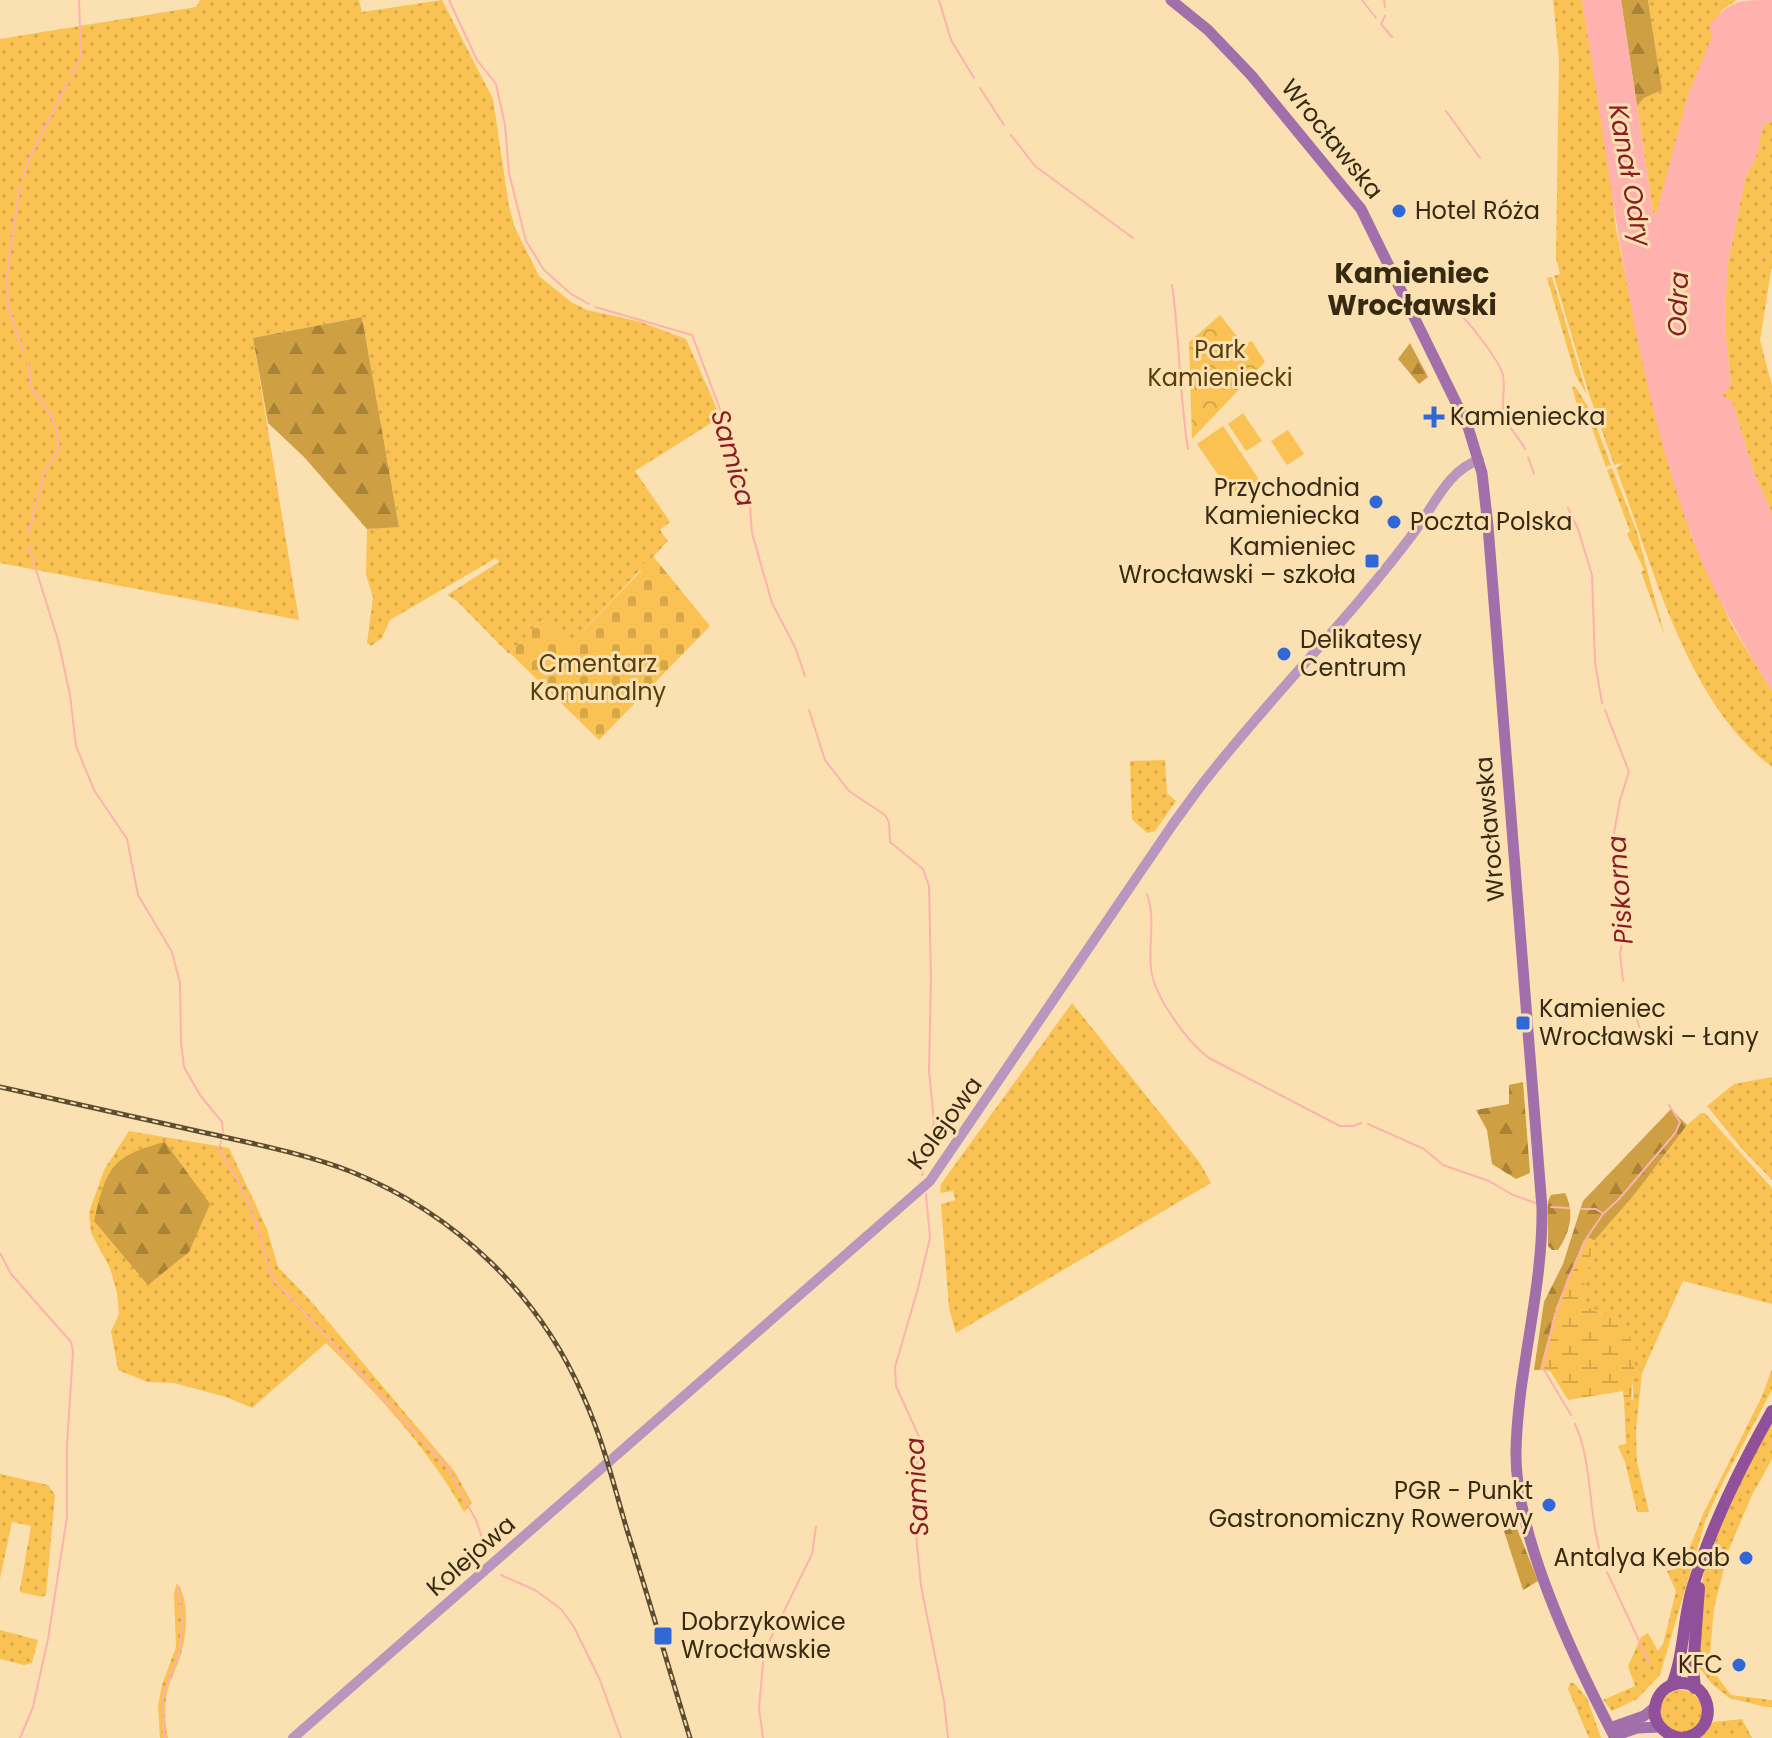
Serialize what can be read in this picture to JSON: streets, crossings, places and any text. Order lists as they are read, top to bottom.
{
  "streets": {
    "main road": ["Wrocławska"],
    "street": ["Kolejowa"]
  },
  "crossings": [
    ["Wrocławska", "Kolejowa"]
  ],
  "districts": ["Kamieniec Wrocławski"],
  "water": [
    "Kanał Odry",
    "Odra",
    "Samica",
    "Piskorna"
  ],
  "parks": ["Park Kamieniecki", "Cmentarz Komunalny"],
  "places": {
    "other": [
      "Hotel Róża",
      "Przychodnia Kamieniecka",
      "Poczta Polska",
      "Delikatesy Centrum",
      "PGR - Punkt Gastronomiczny Rowerowy",
      "Antalya Kebab",
      "KFC"
    ],
    "health": ["Kamieniecka"],
    "transit": ["Kamieniec Wrocławski – szkoła", "Kamieniec Wrocławski – Łany", "Dobrzykowice Wrocławskie"]
  }
}
